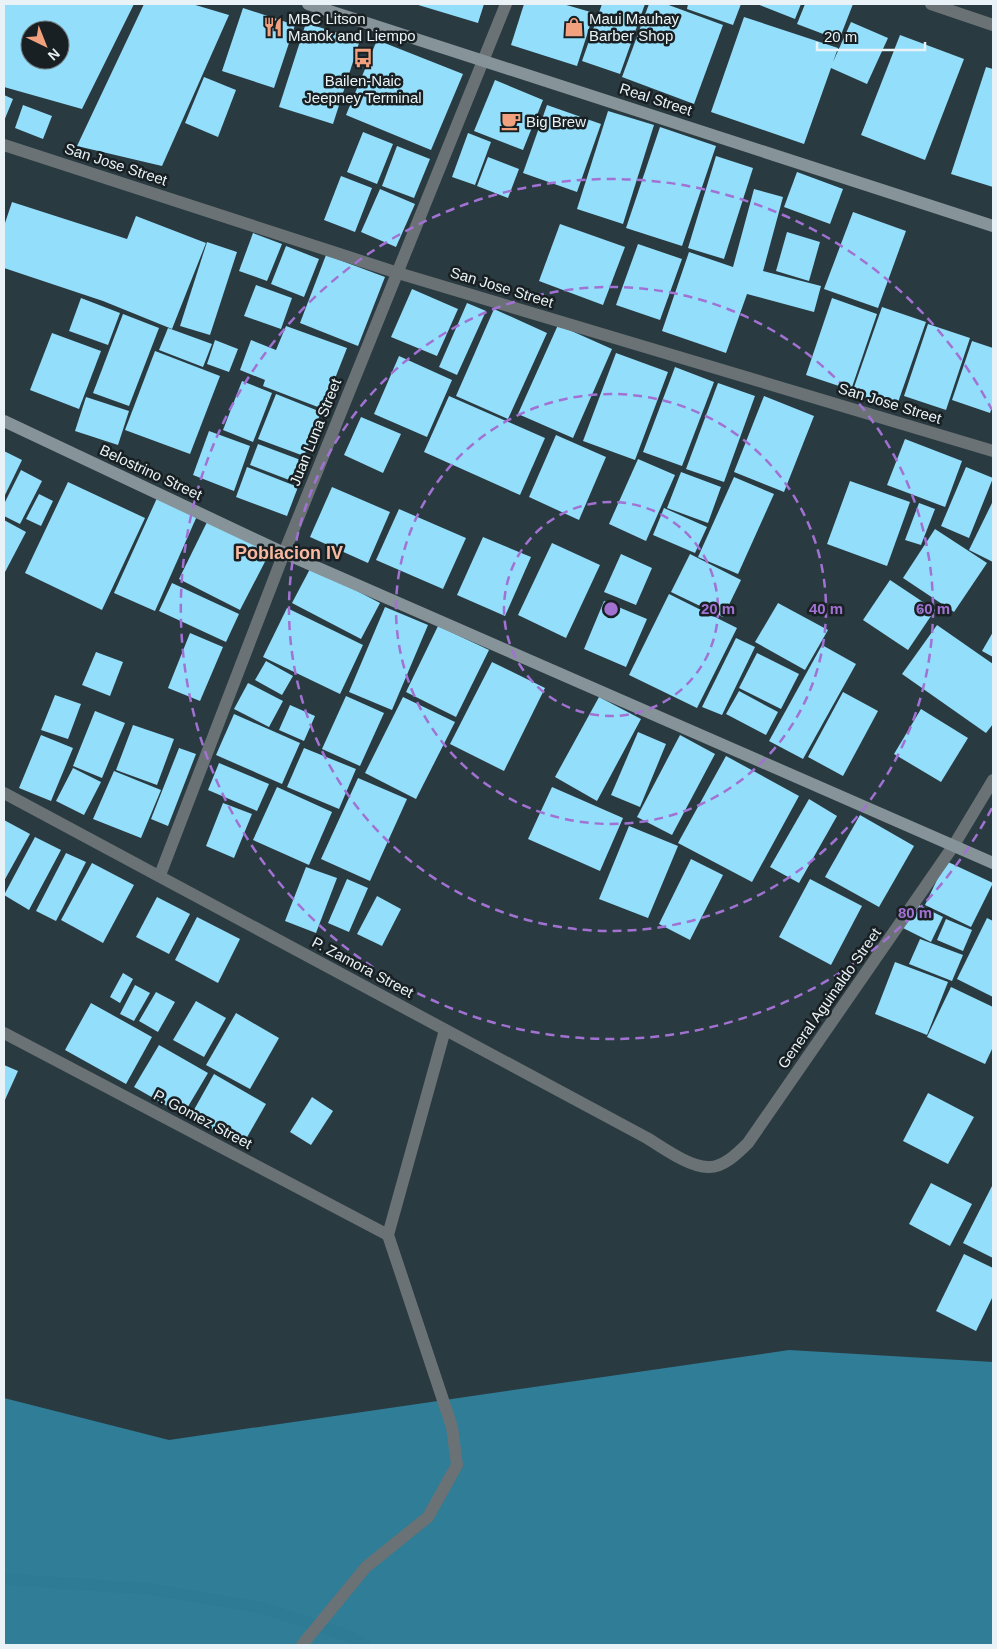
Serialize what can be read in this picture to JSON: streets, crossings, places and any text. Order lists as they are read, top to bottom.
{
  "streets": {
    "street": [
      "Real Street",
      "San Jose Street",
      "Juan Luna Street",
      "Belostrino Street",
      "P. Zamora Street",
      "General Aguinaldo Street",
      "P. Gomez Street"
    ]
  },
  "crossings": [
    ["Real Street", "Juan Luna Street"],
    ["San Jose Street", "Juan Luna Street"],
    ["Juan Luna Street", "Belostrino Street"],
    ["Juan Luna Street", "P. Zamora Street"],
    ["Belostrino Street", "General Aguinaldo Street"],
    ["P. Zamora Street", "General Aguinaldo Street"]
  ],
  "districts": ["Poblacion IV"],
  "places": {
    "restaurant": ["MBC Litson Manok and Liempo"],
    "shop": ["Maui Mauhay Barber Shop"],
    "bus stop": ["Bailen-Naic Jeepney Terminal"],
    "cafe": ["Big Brew"]
  },
  "scale_bar": "20 m",
  "north": "bottom right",
  "rings": [
    "20 m",
    "40 m",
    "60 m",
    "80 m"
  ]
}
